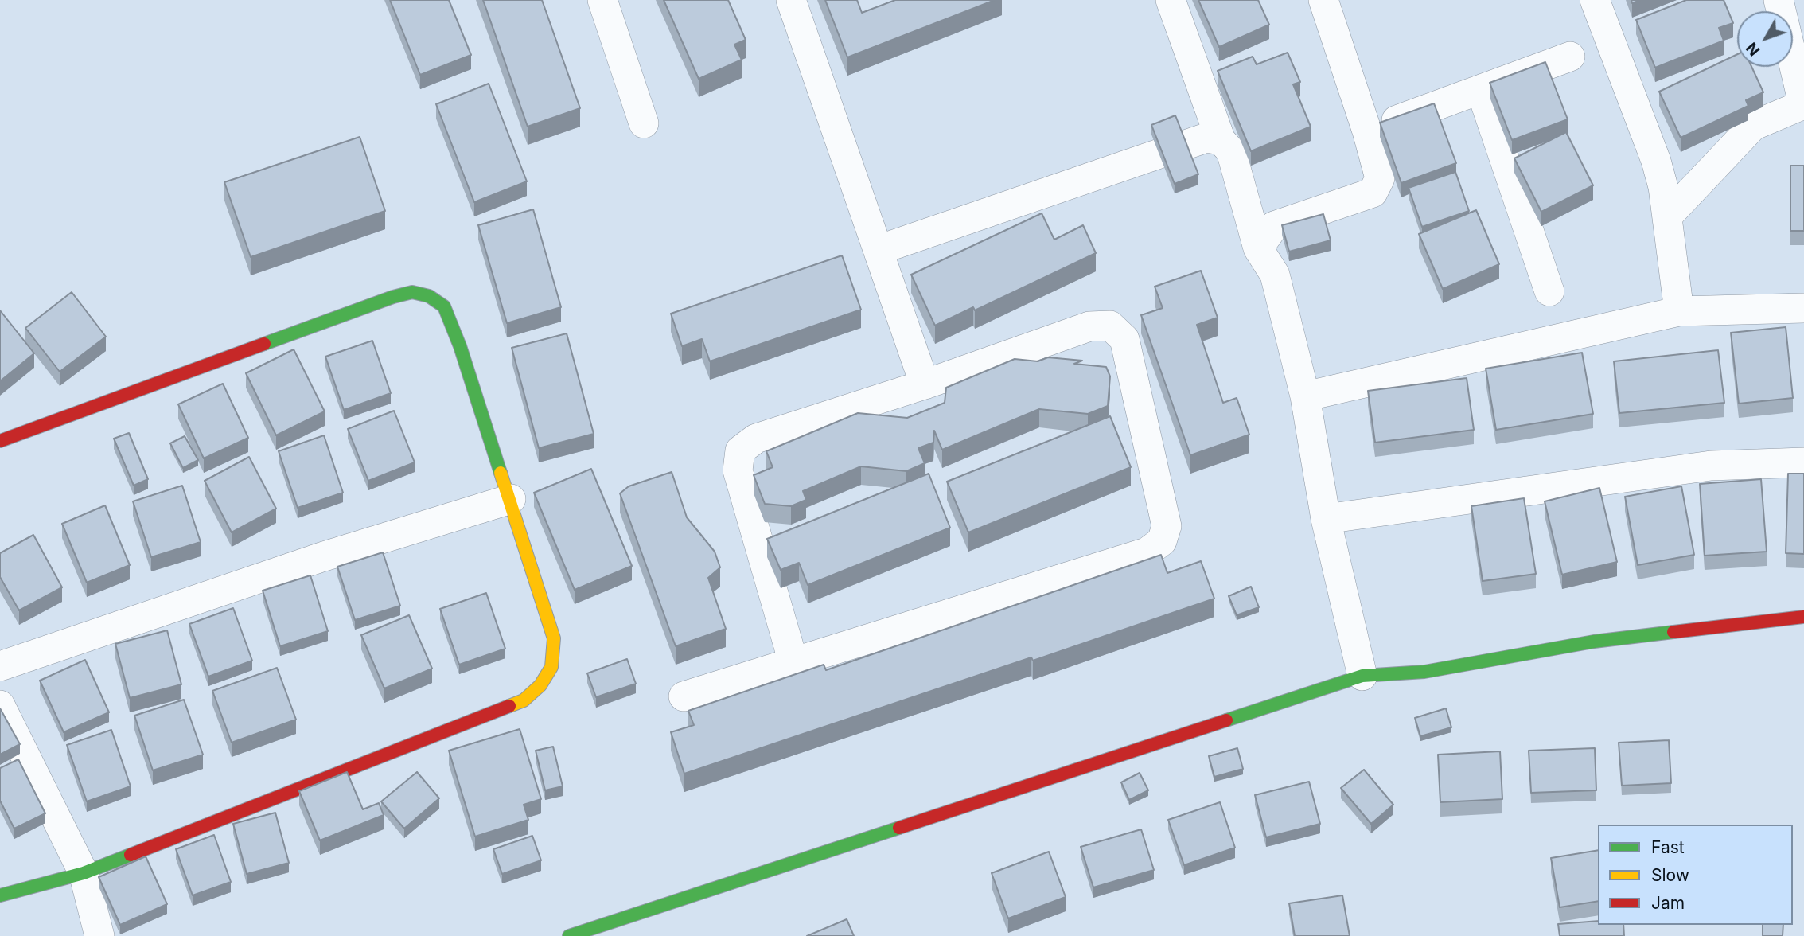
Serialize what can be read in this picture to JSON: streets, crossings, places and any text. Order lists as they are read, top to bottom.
{
  "legend": ["Fast", "Slow", "Jam"],
  "north": "bottom left"
}
